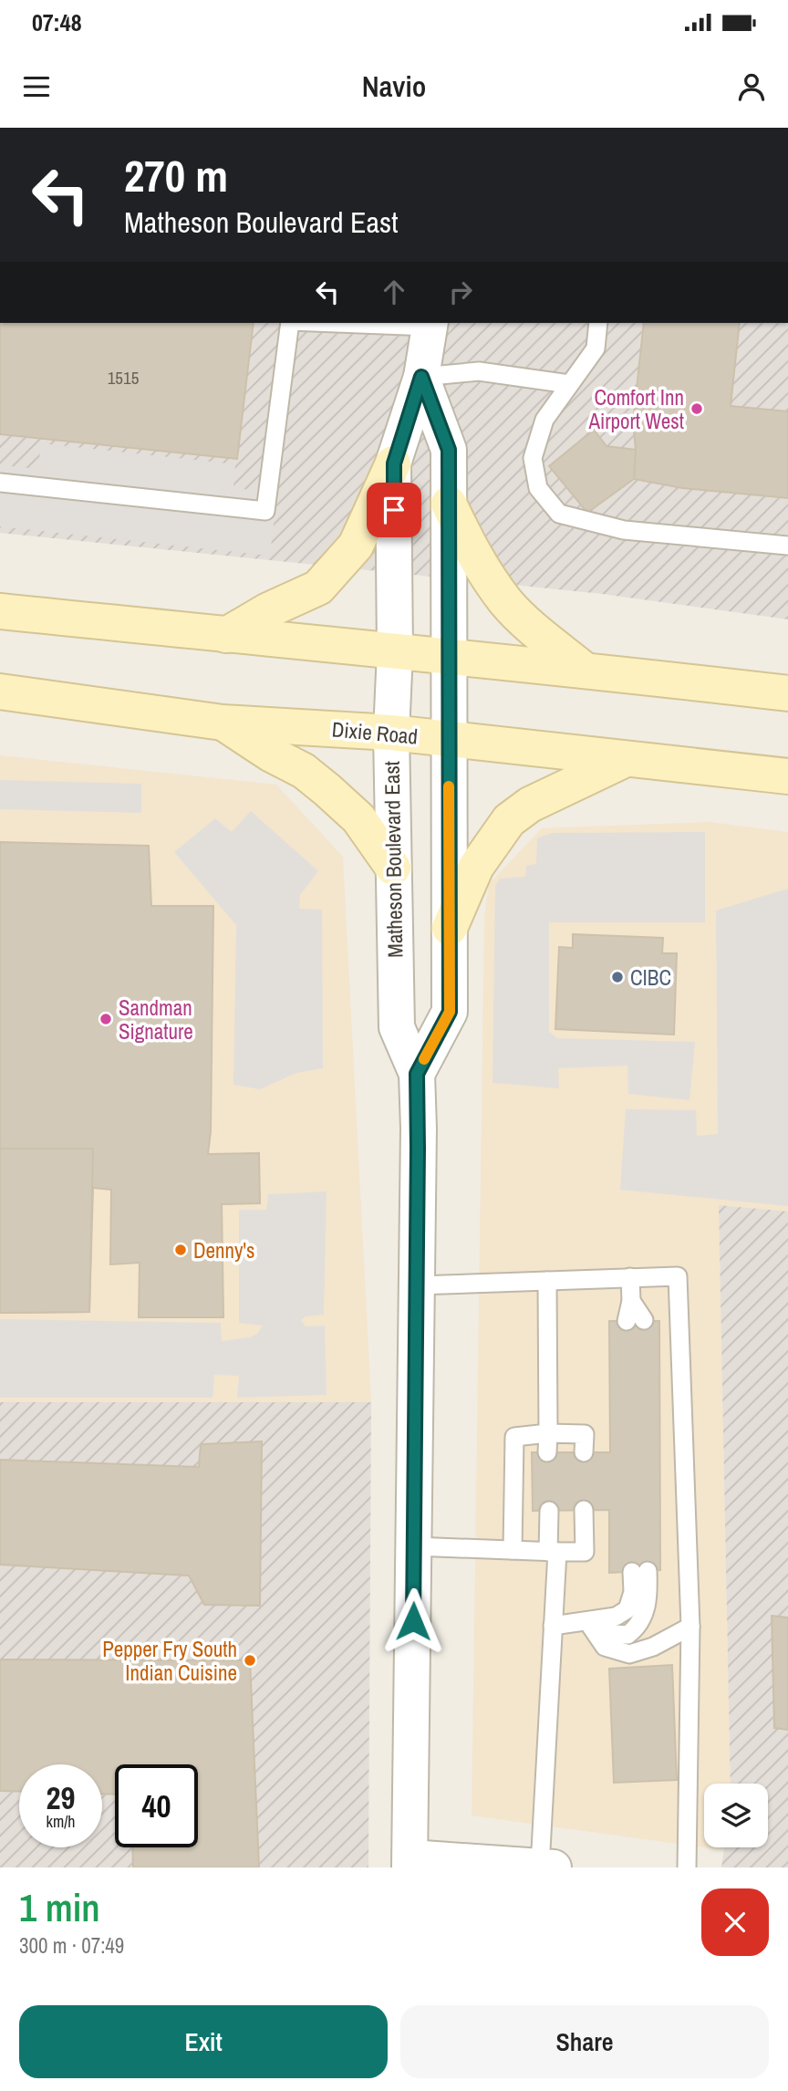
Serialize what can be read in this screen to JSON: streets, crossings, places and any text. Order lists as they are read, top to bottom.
{
  "streets": {
    "main road": ["Dixie Road"],
    "street": ["Matheson Boulevard East"]
  },
  "crossings": [
    ["Dixie Road", "Matheson Boulevard East"]
  ],
  "places": [
    "Comfort Inn Airport West",
    "CIBC",
    "Sandman Signature",
    "Denny's",
    "Pepper Fry South Indian Cuisine"
  ],
  "house_numbers": ["1515"],
  "page": {
    "status": "07:48",
    "header": "Navio",
    "turn": ["270 m", "Matheson Boulevard East"],
    "speed": "29 km/h",
    "limit": "40",
    "heading": ["1 min", "300 m · 07:49"],
    "buttons": ["Exit", "Share"]
  }
}
